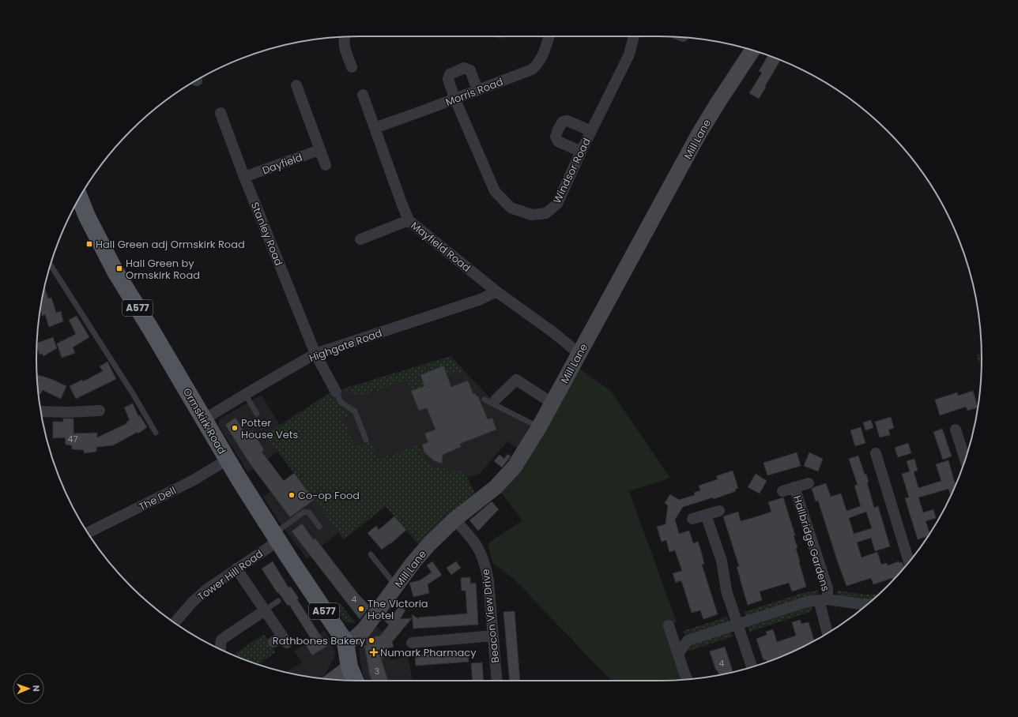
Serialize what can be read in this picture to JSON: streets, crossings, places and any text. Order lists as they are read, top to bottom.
{
  "streets": {
    "main road": ["A577", "Ormskirk Road"],
    "street": [
      "Morris Road",
      "Mill Lane",
      "Dayfield",
      "Windsor Road",
      "Stanley Road",
      "Mayfield Road",
      "Highgate Road",
      "The Dell",
      "Hallbridge Gardens",
      "Tower Hill Road",
      "Beacon View Drive"
    ]
  },
  "crossings": [
    ["Morris Road", "Windsor Road"],
    ["Morris Road", "Mayfield Road"],
    ["Mill Lane", "Mayfield Road"],
    ["Mill Lane", "A577"],
    ["Mill Lane", "Ormskirk Road"],
    ["Mill Lane", "Beacon View Drive"],
    ["Dayfield", "Stanley Road"],
    ["Stanley Road", "Highgate Road"],
    ["Mayfield Road", "Highgate Road"],
    ["A577", "Ormskirk Road"],
    ["Highgate Road", "Ormskirk Road"],
    ["Ormskirk Road", "The Dell"],
    ["Ormskirk Road", "Tower Hill Road"]
  ],
  "places": {
    "transit": ["Hall Green adj Ormskirk Road", "Hall Green by Ormskirk Road"],
    "other": [
      "Potter House Vets",
      "Co-op Food",
      "The Victoria Hotel",
      "Rathbones Bakery"
    ],
    "health": ["Numark Pharmacy"]
  },
  "house_numbers": [
    "47",
    "4",
    "4",
    "3"
  ],
  "north": "right"
}
